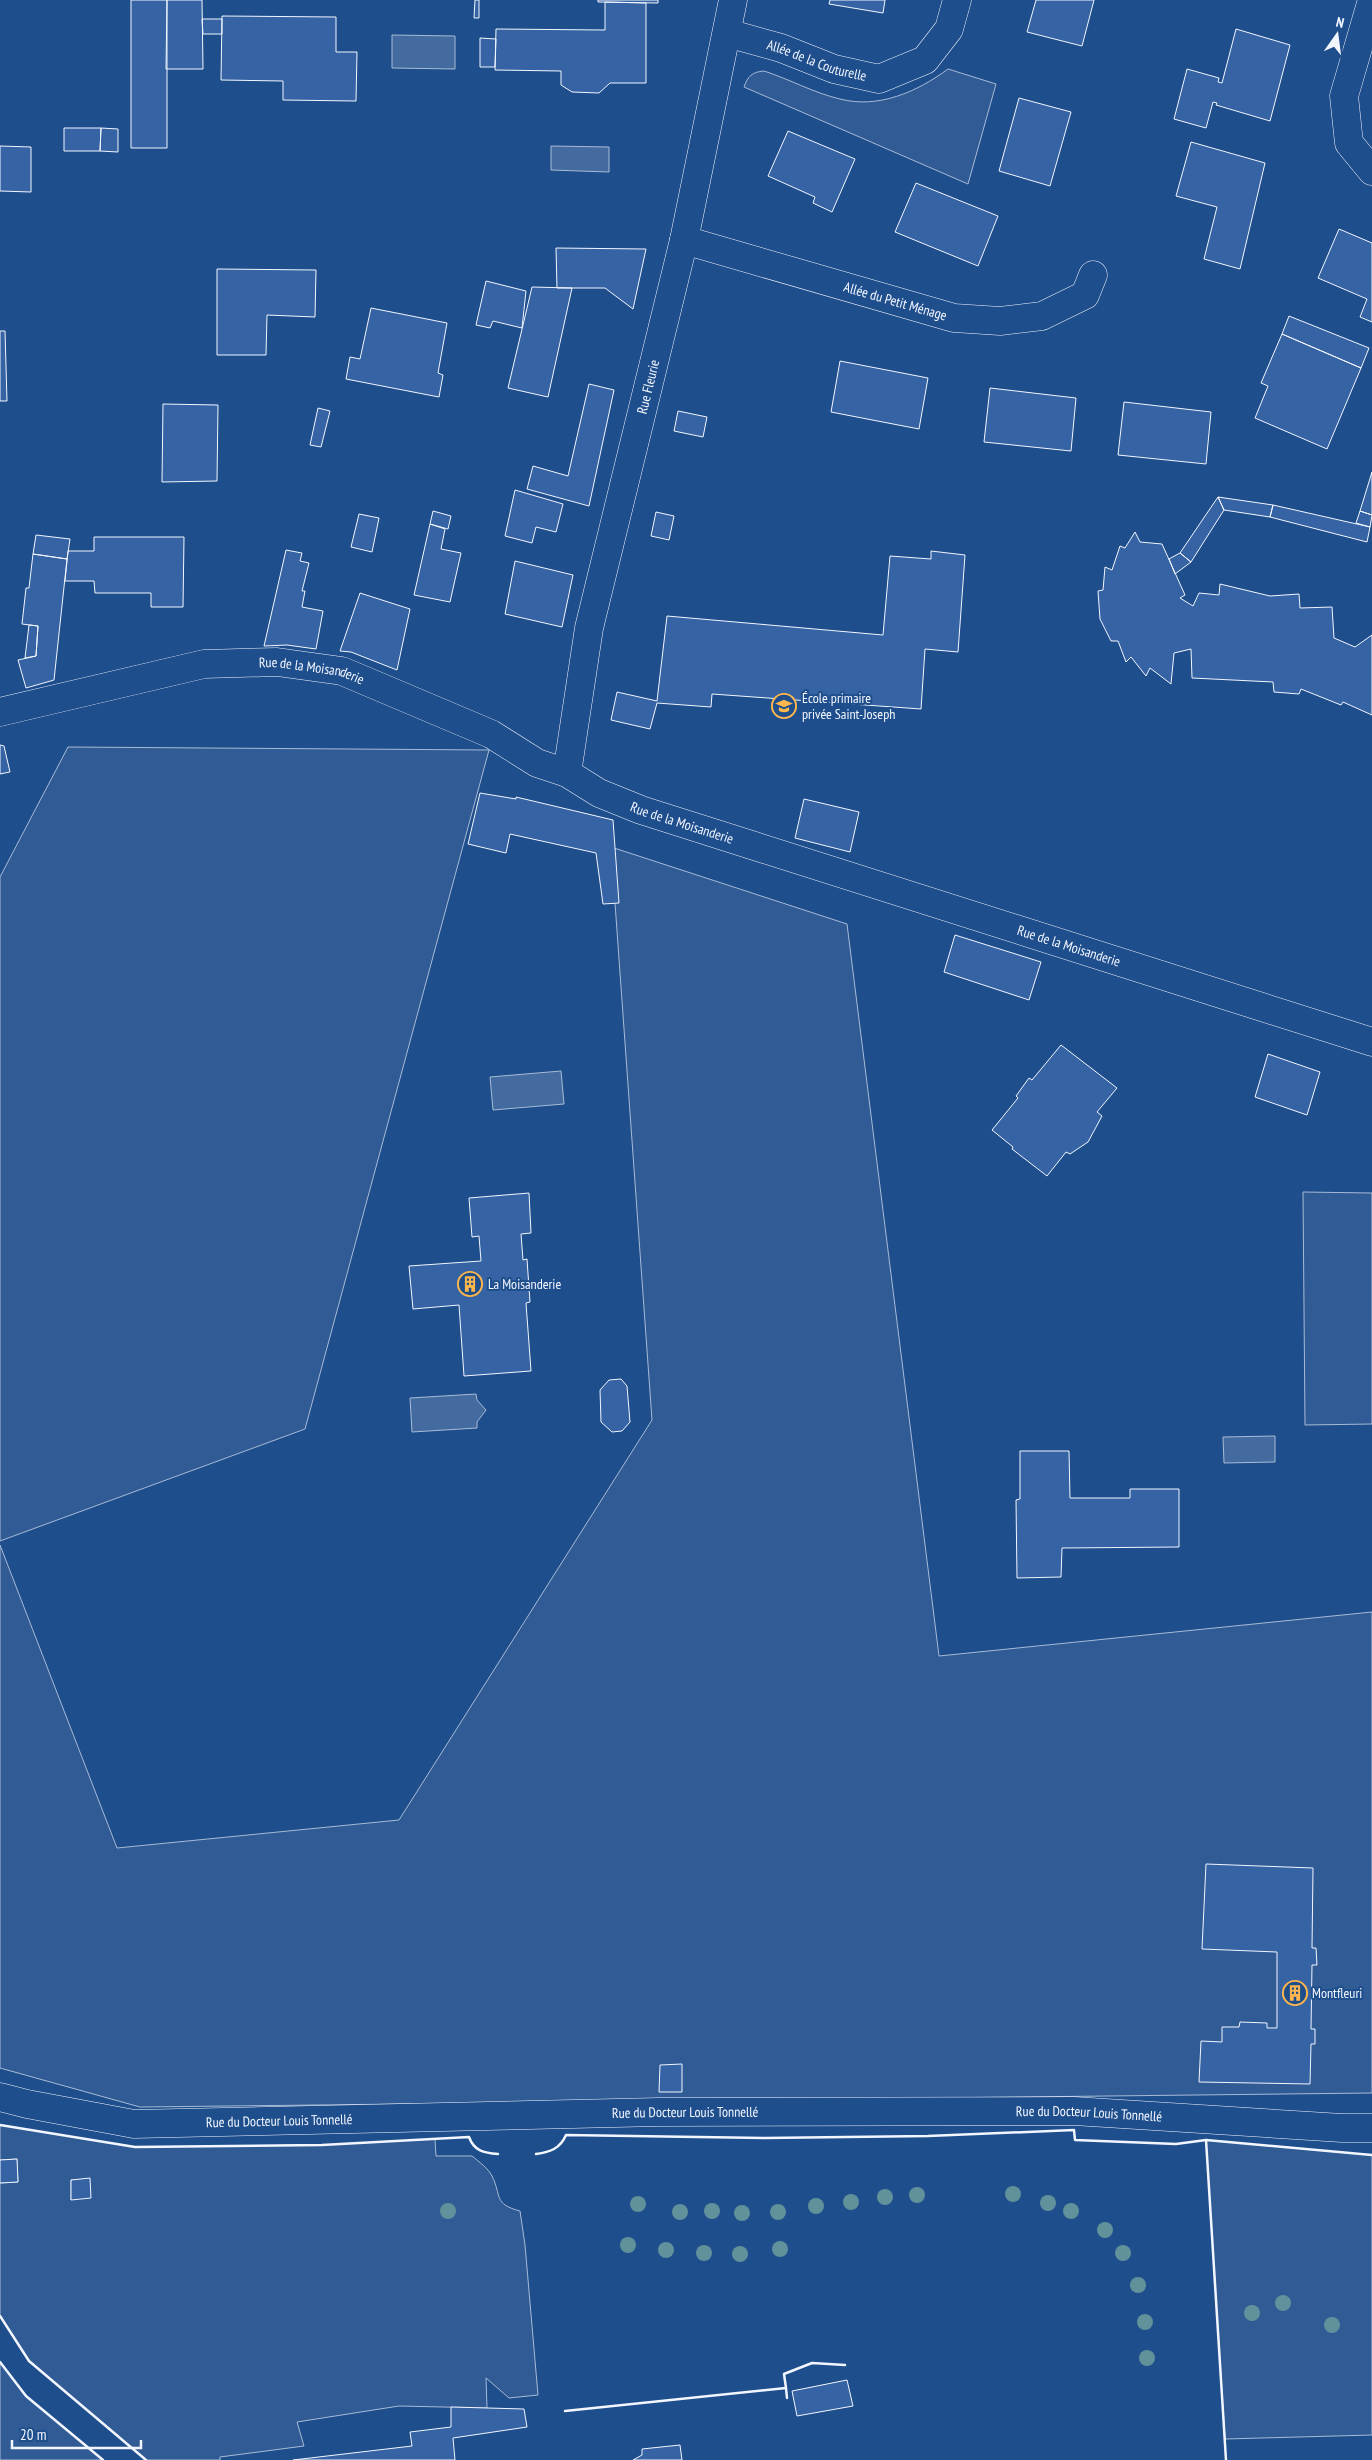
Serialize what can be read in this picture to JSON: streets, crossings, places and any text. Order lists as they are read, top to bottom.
{
  "streets": {
    "street": [
      "Allée de la Couturelle",
      "Allée du Petit Ménage",
      "Rue Fleurie",
      "Rue de la Moisanderie",
      "Rue du Docteur Louis Tonnellé"
    ]
  },
  "crossings": [
    ["Allée de la Couturelle", "Rue Fleurie"],
    ["Allée du Petit Ménage", "Rue Fleurie"],
    ["Rue Fleurie", "Rue de la Moisanderie"]
  ],
  "places": {
    "school or university": ["École primaire privée Saint-Joseph"],
    "building": ["La Moisanderie", "Montfleuri"]
  },
  "scale_bar": "20 m",
  "north": "top"
}
